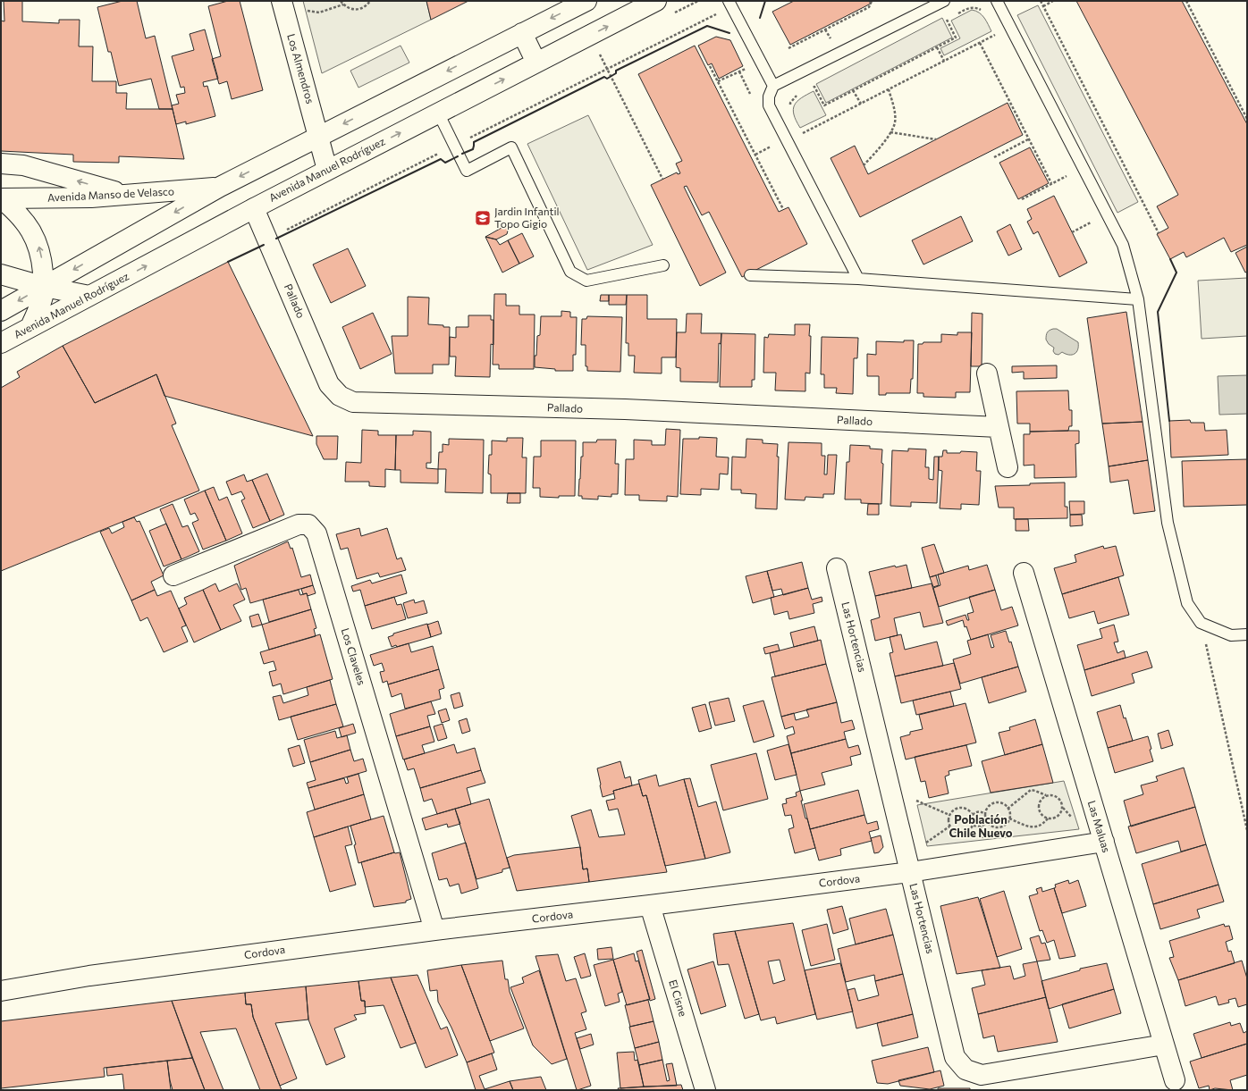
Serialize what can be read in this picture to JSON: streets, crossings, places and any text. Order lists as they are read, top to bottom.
{
  "streets": {
    "street": [
      "Los Almendros",
      "Avenida Manuel Rodríguez",
      "Avenida Manso de Velasco",
      "Pallado",
      "Las Hortencias",
      "Los Claveles",
      "Las Maluas",
      "Cordova",
      "El Cisne"
    ]
  },
  "crossings": [
    ["Los Almendros", "Avenida Manuel Rodríguez"],
    ["Avenida Manuel Rodríguez", "Pallado"],
    ["Las Hortencias", "Las Maluas"],
    ["Las Hortencias", "Cordova"],
    ["Los Claveles", "Cordova"],
    ["Las Maluas", "Cordova"],
    ["Cordova", "El Cisne"]
  ],
  "districts": ["Población Chile Nuevo"],
  "places": {
    "school or university": ["Jardin Infantil Topo Gigio"]
  }
}
